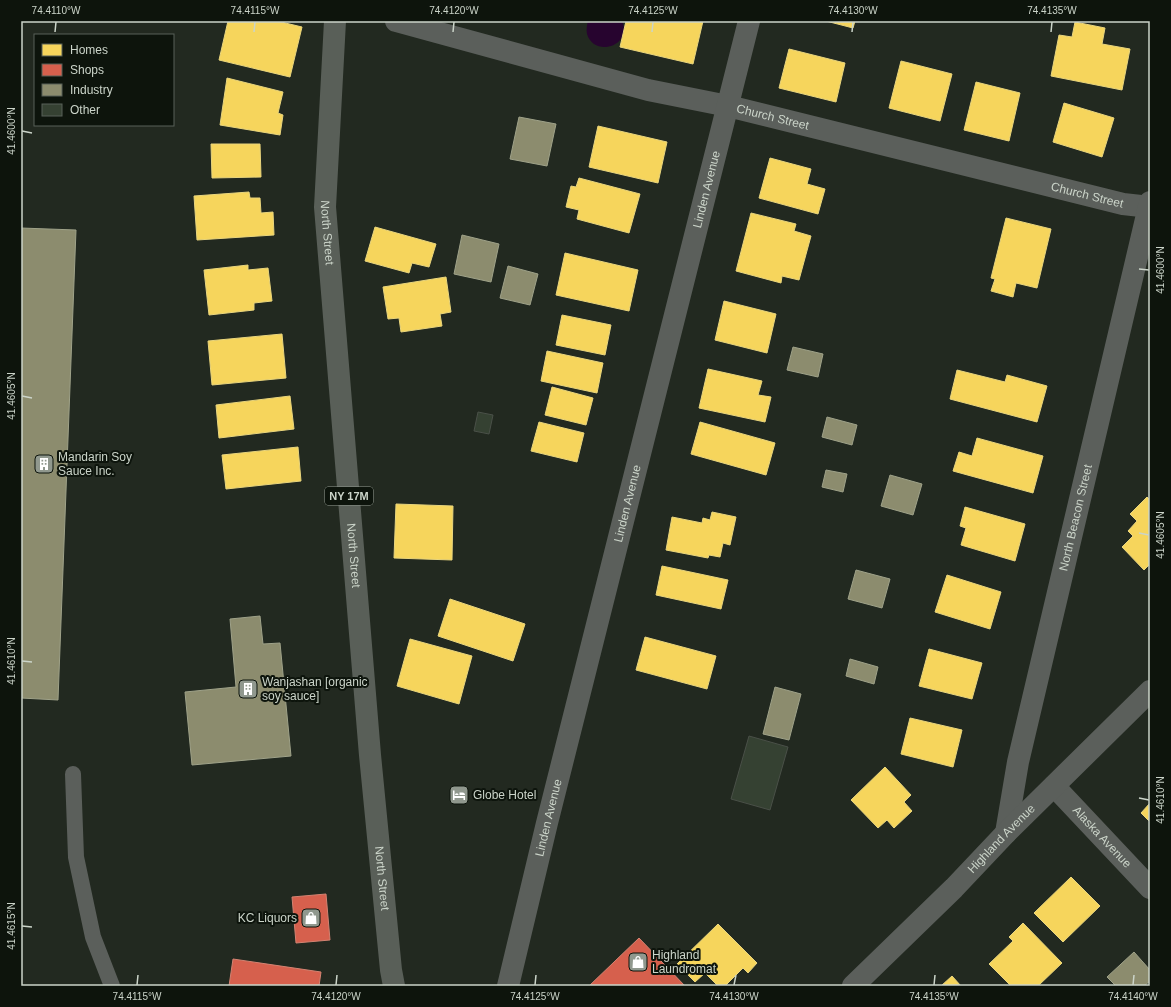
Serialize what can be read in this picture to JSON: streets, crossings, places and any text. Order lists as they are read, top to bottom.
{
  "streets": {
    "main road": ["North Street", "NY 17M"],
    "street": [
      "Church Street",
      "Linden Avenue",
      "North Beacon Street",
      "Alaska Avenue",
      "Highland Avenue"
    ]
  },
  "crossings": [
    ["Church Street", "Linden Avenue"],
    ["Church Street", "North Beacon Street"],
    ["North Beacon Street", "Highland Avenue"],
    ["Alaska Avenue", "Highland Avenue"]
  ],
  "places": {
    "building": ["Mandarin Soy Sauce Inc.", "Wanjashan [organic soy sauce]"],
    "hotel": ["Globe Hotel"],
    "shop": ["KC Liquors", "Highland Laundromat"]
  },
  "legend": [
    "Homes",
    "Shops",
    "Industry",
    "Other"
  ],
  "coordinates": [
    "74.4110°W",
    "74.4115°W",
    "74.4120°W",
    "74.4125°W",
    "74.4130°W",
    "74.4135°W",
    "41.4600°N",
    "41.4605°N",
    "41.4610°N",
    "41.4615°N",
    "74.4140°W"
  ]
}
